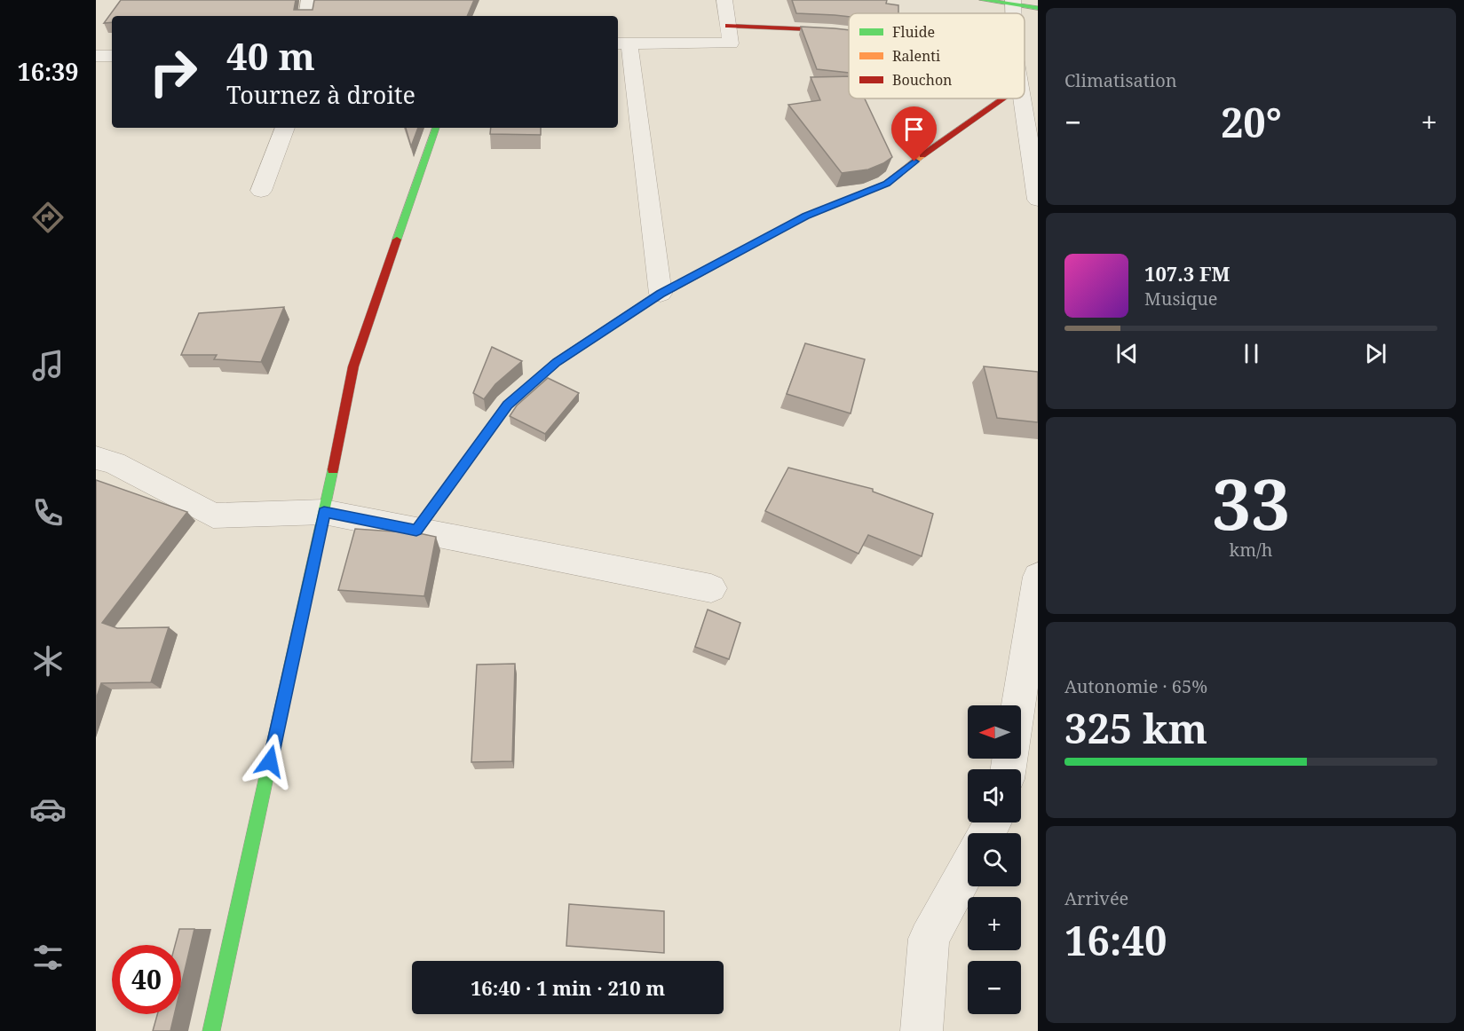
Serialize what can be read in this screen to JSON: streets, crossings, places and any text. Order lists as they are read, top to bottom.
{
  "legend": ["Fluide", "Ralenti", "Bouchon"],
  "north": "left",
  "page": {
    "tabs": "16:39",
    "tile": [
      "Climatisation",
      ["33", "km/h"],
      ["Autonomie · 65%", "325 km"],
      ["Arrivée", "16:40"]
    ],
    "turn": ["40 m", "Tournez à droite"],
    "heat": ["−", "20°", "+"],
    "song": ["107.3 FM", "Musique"],
    "map_buttons": ["+", "−"],
    "limit": "40",
    "trip": "16:40 · 1 min · 210 m"
  }
}
